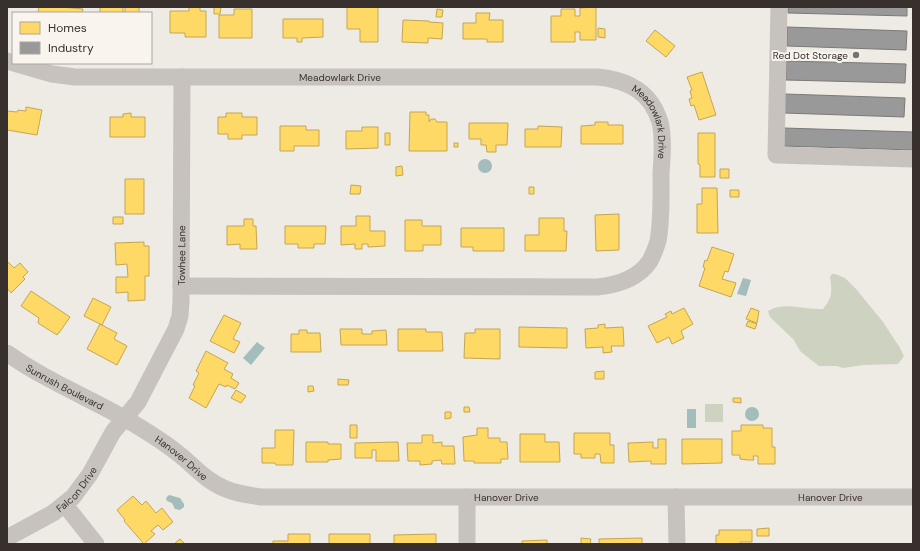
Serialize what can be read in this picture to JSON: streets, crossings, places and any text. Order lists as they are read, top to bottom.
{
  "streets": {
    "street": [
      "Meadowlark Drive",
      "Towhee Lane",
      "Sunrush Boulevard",
      "Hanover Drive",
      "Falcon Drive"
    ]
  },
  "crossings": [
    ["Meadowlark Drive", "Towhee Lane"],
    ["Towhee Lane", "Sunrush Boulevard"],
    ["Towhee Lane", "Hanover Drive"],
    ["Towhee Lane", "Falcon Drive"],
    ["Sunrush Boulevard", "Hanover Drive"],
    ["Sunrush Boulevard", "Falcon Drive"],
    ["Hanover Drive", "Falcon Drive"]
  ],
  "places": ["Red Dot Storage"],
  "legend": ["Homes", "Industry"]
}
